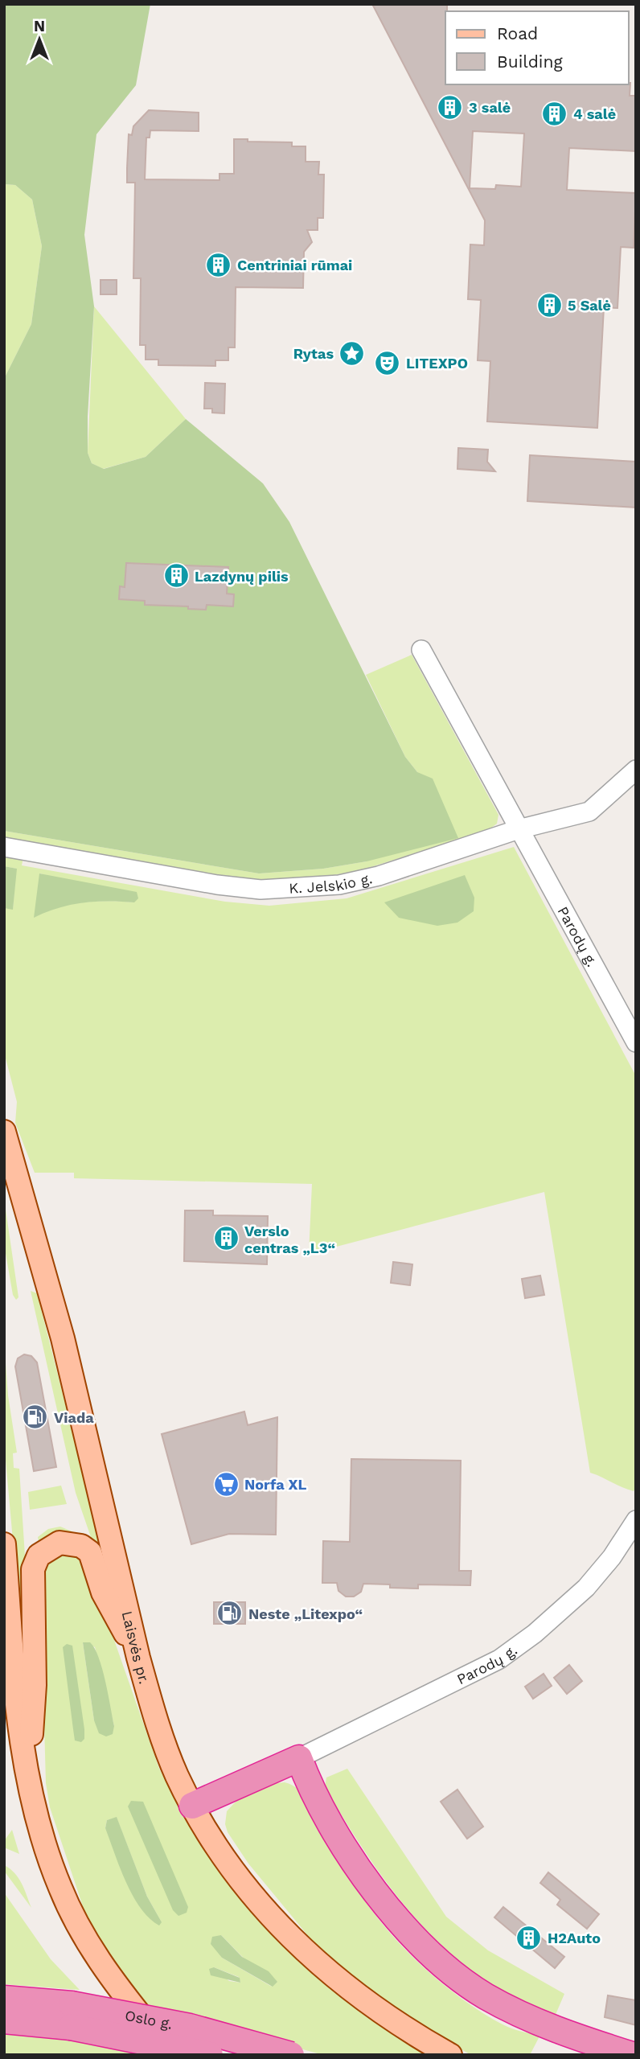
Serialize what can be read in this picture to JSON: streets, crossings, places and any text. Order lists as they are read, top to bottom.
{
  "streets": {
    "highway": ["Oslo g."],
    "main road": ["Laisvės pr."],
    "street": ["K. Jelskio g.", "Parodų g."]
  },
  "crossings": [
    ["K. Jelskio g.", "Parodų g."]
  ],
  "places": {
    "building": [
      "3 salė",
      "4 salė",
      "Centriniai rūmai",
      "5 Salė",
      "Lazdynų pilis",
      "Verslo centras „L3“",
      "H2Auto"
    ],
    "place": ["Rytas"],
    "theatre": ["LITEXPO"],
    "fuel station": ["Viada", "Neste „Litexpo“"],
    "supermarket": ["Norfa XL"]
  },
  "legend": ["Road", "Building"],
  "north": "top"
}
